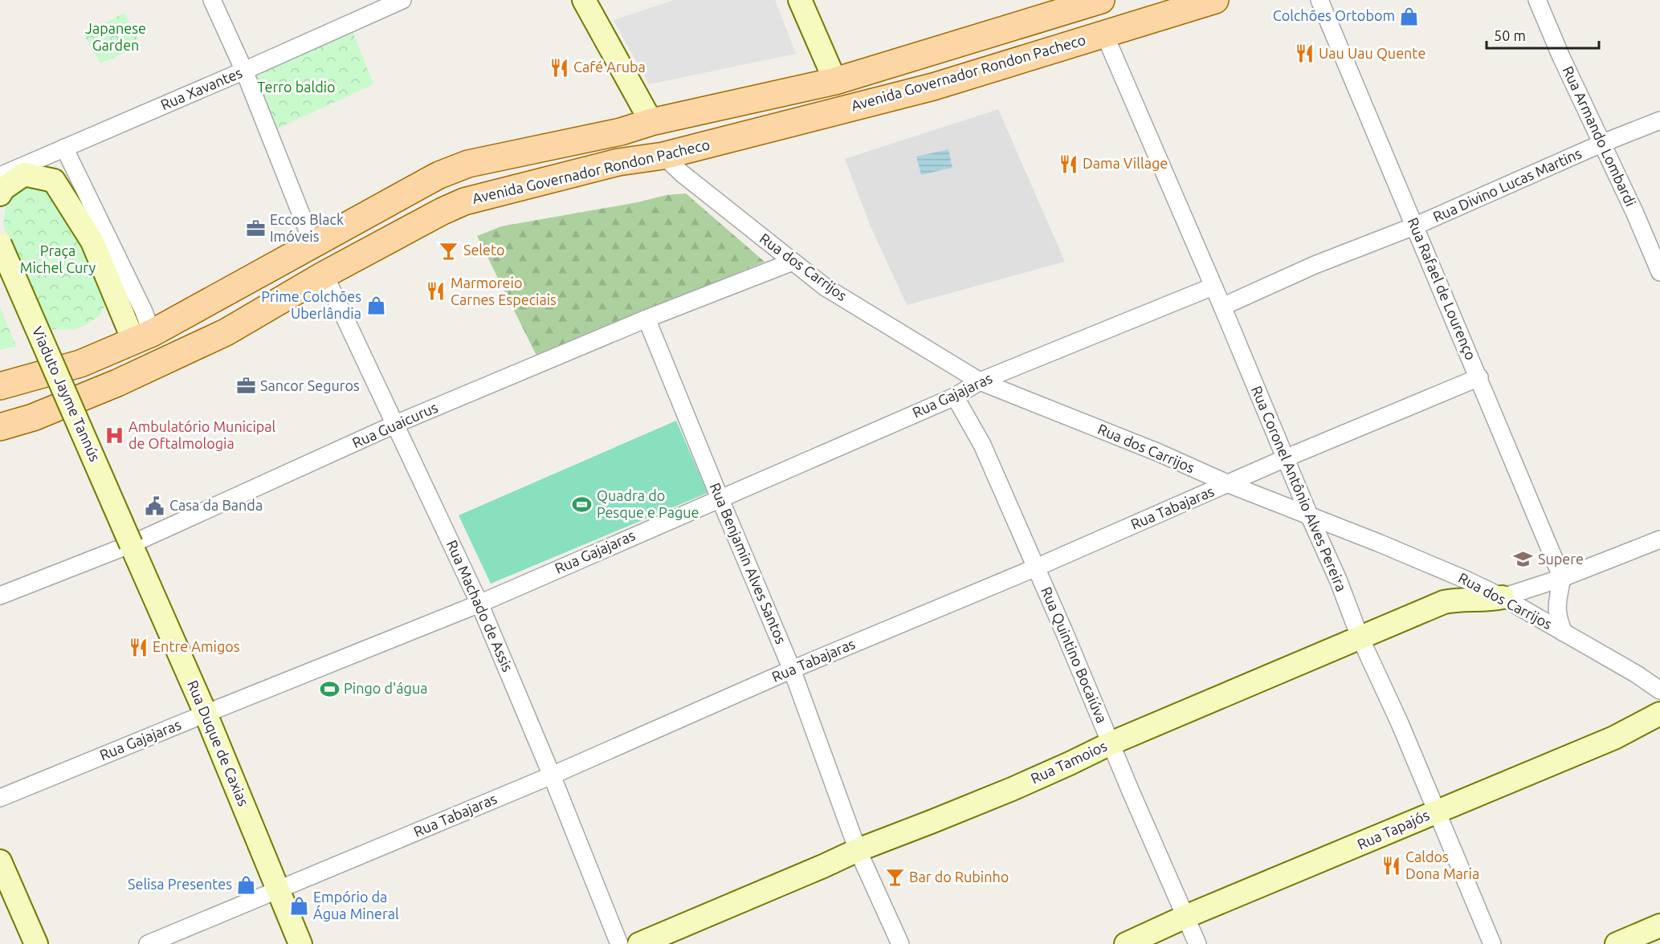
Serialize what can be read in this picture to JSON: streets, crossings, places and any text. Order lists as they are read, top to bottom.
{
  "streets": {
    "main road": ["Avenida Governador Rondon Pacheco"],
    "street": [
      "Rua Xavantes",
      "Rua Armando Lombardi",
      "Rua Divino Lucas Martins",
      "Rua dos Carrijos",
      "Rua Rafael de Lourenço",
      "Viaduto Jayme Tannús",
      "Rua Gajajaras",
      "Rua Guaicurus",
      "Rua Coronel Antônio Alves Pereira",
      "Rua Tabajaras",
      "Rua Benjamin Alves Santos",
      "Rua Machado de Assis",
      "Rua Quintino Bocaiúva",
      "Rua Duque de Caxias",
      "Rua Tamoios",
      "Rua Tapajós"
    ]
  },
  "crossings": [
    ["Avenida Governador Rondon Pacheco", "Rua dos Carrijos"],
    ["Avenida Governador Rondon Pacheco", "Rua Coronel Antônio Alves Pereira"],
    ["Avenida Governador Rondon Pacheco", "Rua Machado de Assis"],
    ["Rua Armando Lombardi", "Rua Divino Lucas Martins"],
    ["Rua Divino Lucas Martins", "Rua Rafael de Lourenço"],
    ["Rua Divino Lucas Martins", "Rua Coronel Antônio Alves Pereira"],
    ["Rua dos Carrijos", "Rua Gajajaras"],
    ["Rua dos Carrijos", "Rua Guaicurus"],
    ["Rua dos Carrijos", "Rua Coronel Antônio Alves Pereira"],
    ["Rua dos Carrijos", "Rua Tabajaras"],
    ["Rua dos Carrijos", "Rua Tamoios"],
    ["Rua Rafael de Lourenço", "Rua Tabajaras"],
    ["Viaduto Jayme Tannús", "Rua Guaicurus"],
    ["Viaduto Jayme Tannús", "Rua Duque de Caxias"],
    ["Rua Gajajaras", "Rua Coronel Antônio Alves Pereira"],
    ["Rua Gajajaras", "Rua Benjamin Alves Santos"],
    ["Rua Gajajaras", "Rua Machado de Assis"],
    ["Rua Gajajaras", "Rua Quintino Bocaiúva"],
    ["Rua Gajajaras", "Rua Duque de Caxias"],
    ["Rua Guaicurus", "Rua Benjamin Alves Santos"],
    ["Rua Guaicurus", "Rua Machado de Assis"],
    ["Rua Guaicurus", "Rua Duque de Caxias"],
    ["Rua Coronel Antônio Alves Pereira", "Rua Tabajaras"],
    ["Rua Coronel Antônio Alves Pereira", "Rua Tamoios"],
    ["Rua Coronel Antônio Alves Pereira", "Rua Tapajós"],
    ["Rua Tabajaras", "Rua Benjamin Alves Santos"],
    ["Rua Tabajaras", "Rua Machado de Assis"],
    ["Rua Tabajaras", "Rua Quintino Bocaiúva"],
    ["Rua Tabajaras", "Rua Duque de Caxias"],
    ["Rua Benjamin Alves Santos", "Rua Tamoios"],
    ["Rua Quintino Bocaiúva", "Rua Tamoios"],
    ["Rua Quintino Bocaiúva", "Rua Tapajós"]
  ],
  "parks": ["Japanese Garden", "Terro baldio", "Praça Michel Cury"],
  "places": {
    "shop": [
      "Colchões Ortobom",
      "Prime Colchões Uberlândia",
      "Selisa Presentes",
      "Empório da Água Mineral"
    ],
    "restaurant": [
      "Uau Uau Quente",
      "Café Aruba",
      "Dama Village",
      "Marmoreio Carnes Especiais",
      "Entre Amigos",
      "Caldos Dona Maria"
    ],
    "office": ["Eccos Black Imóveis", "Sancor Seguros"],
    "bar": ["Seleto", "Bar do Rubinho"],
    "hospital": ["Ambulatório Municipal de Oftalmologia"],
    "sports": ["Quadra do Pesque e Pague", "Pingo d'água"],
    "public building": ["Casa da Banda"],
    "school or university": ["Supere"]
  },
  "scale_bar": "50 m"
}
